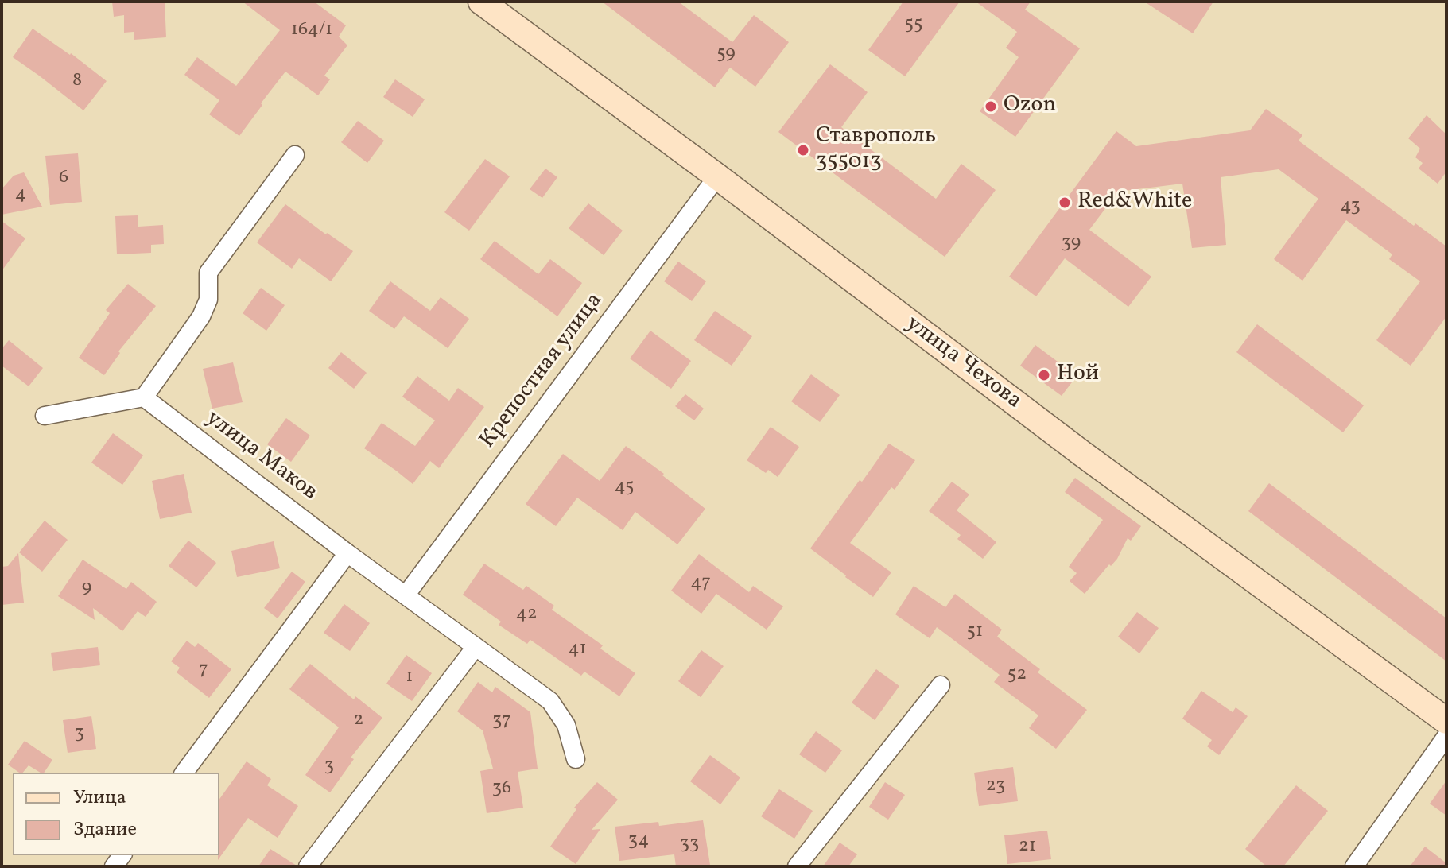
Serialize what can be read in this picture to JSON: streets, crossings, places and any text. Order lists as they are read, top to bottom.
{
  "streets": {
    "street": ["улица Чехова", "Крепостная улица", "улица Маков"]
  },
  "crossings": [
    ["улица Чехова", "Крепостная улица"]
  ],
  "places": [
    "Ozon",
    "Ставрополь 355013",
    "Red&White",
    "Ной"
  ],
  "house_numbers": [
    "55",
    "164/1",
    "59",
    "8",
    "6",
    "4",
    "43",
    "39",
    "45",
    "47",
    "9",
    "42",
    "51",
    "41",
    "7",
    "52",
    "1",
    "2",
    "37",
    "3",
    "3",
    "23",
    "36",
    "34",
    "33",
    "21"
  ],
  "legend": ["Улица", "Здание"]
}
